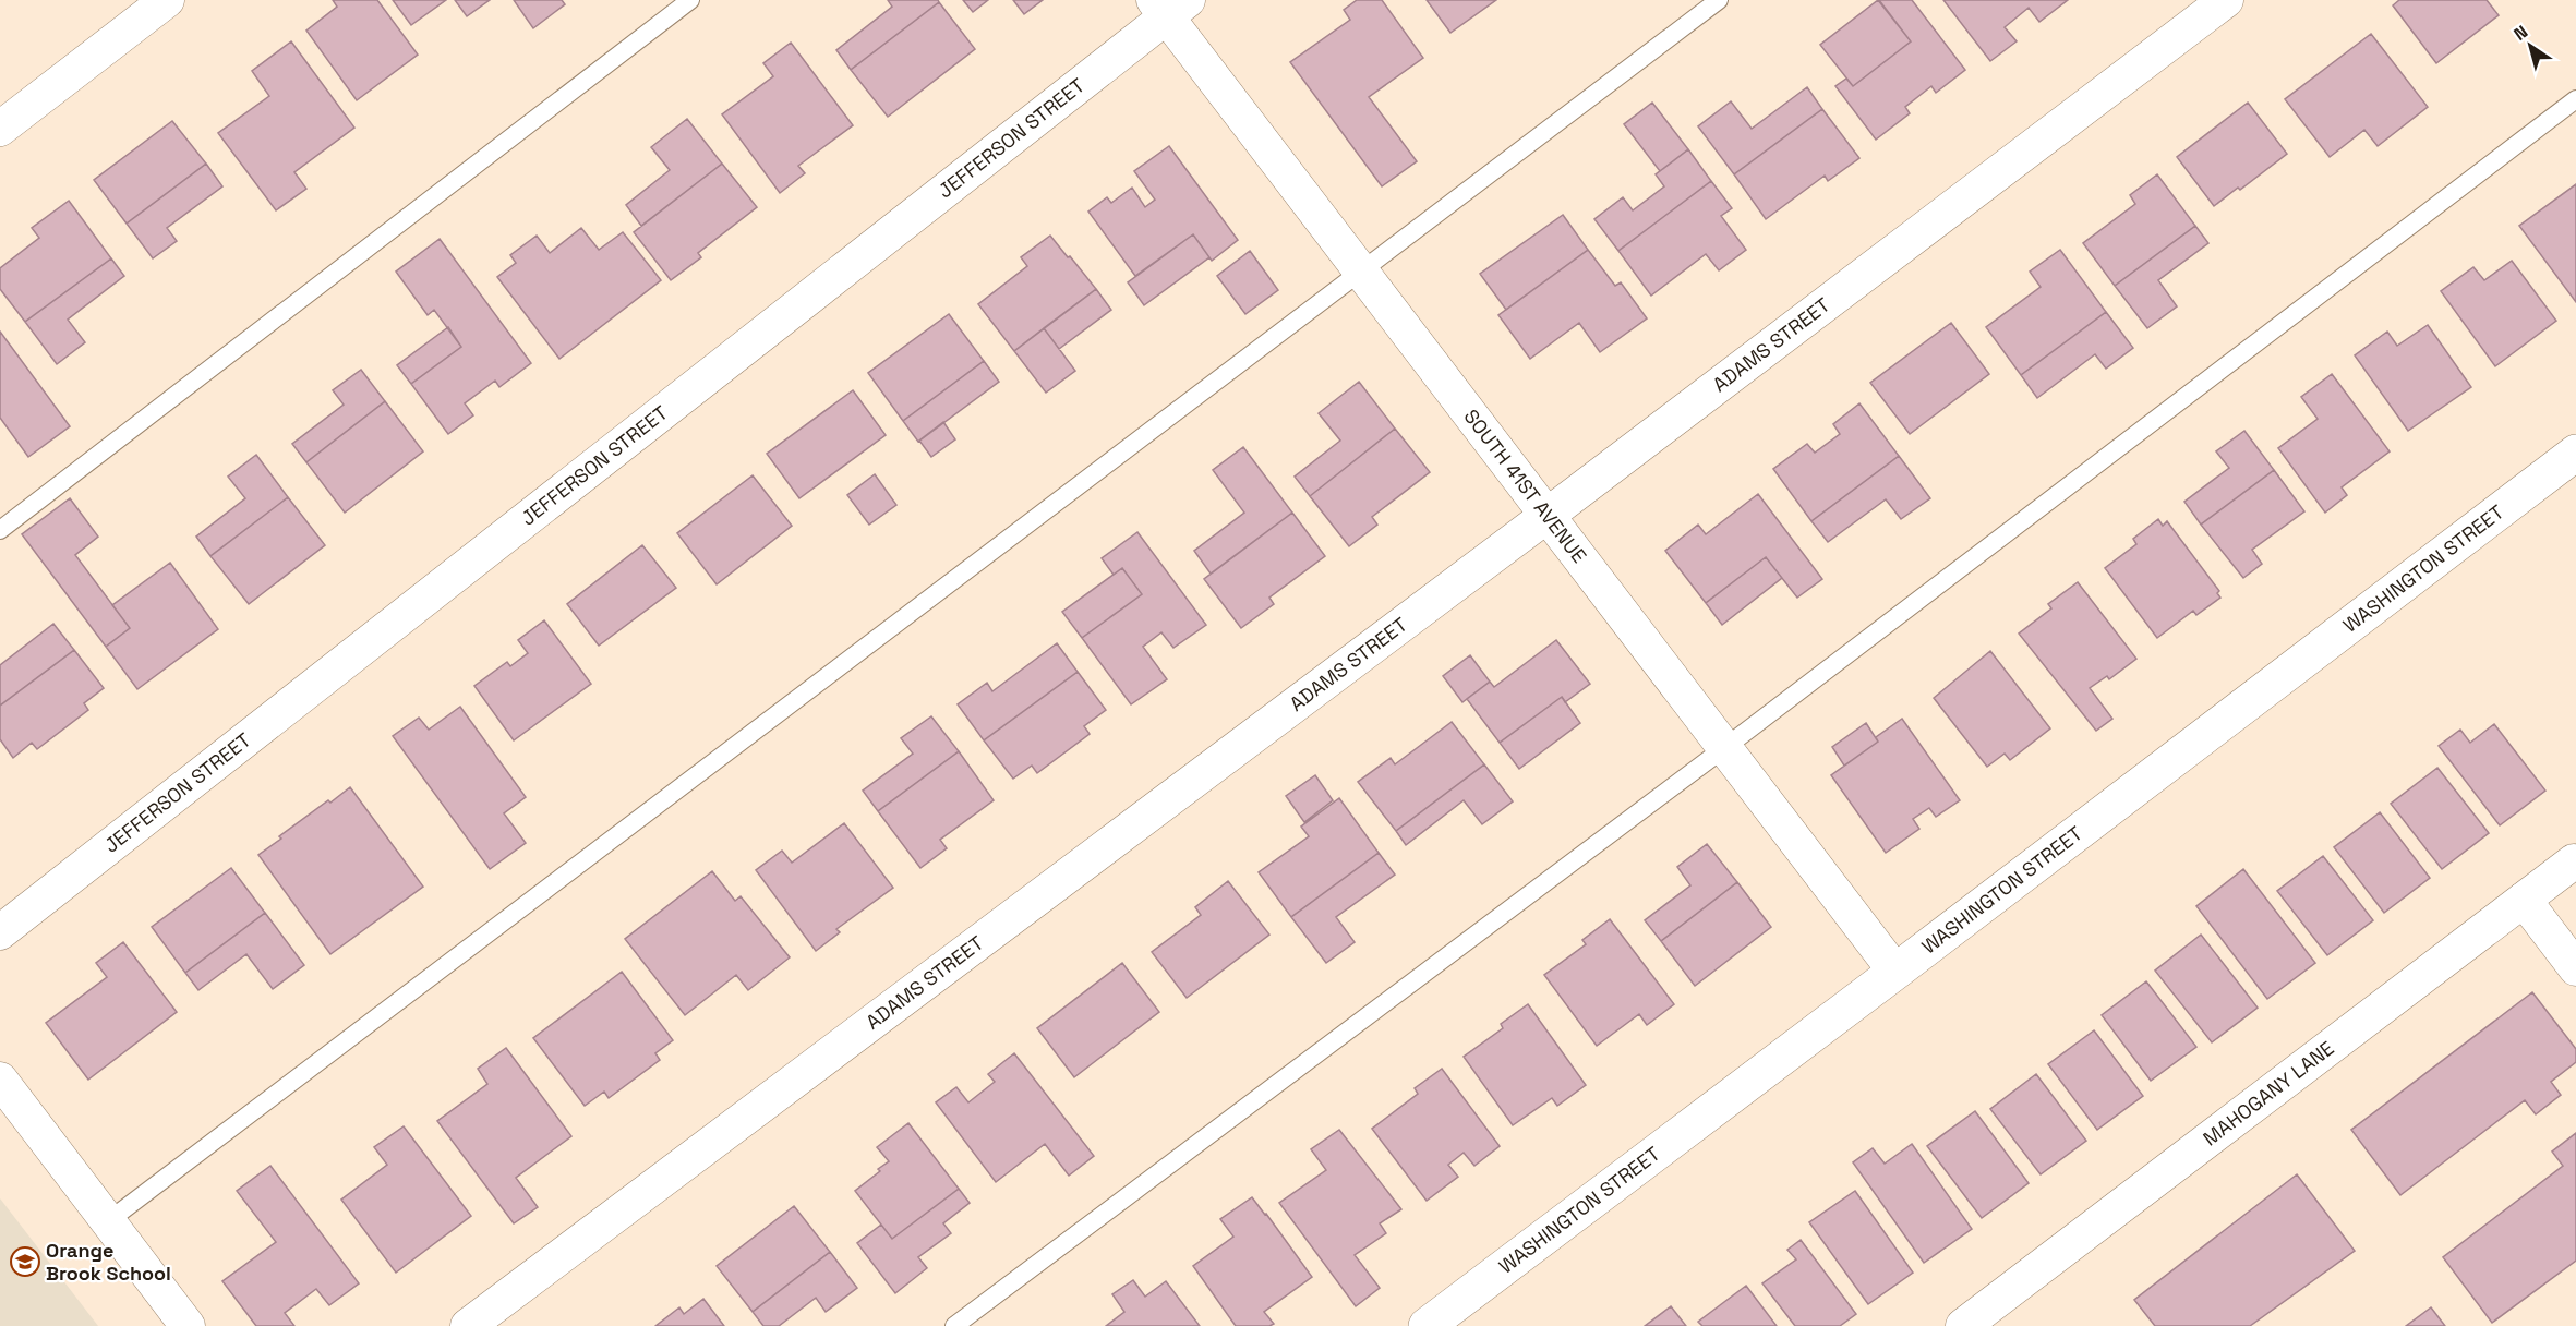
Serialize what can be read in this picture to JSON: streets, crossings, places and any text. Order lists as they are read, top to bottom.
{
  "streets": {
    "street": [
      "JEFFERSON STREET",
      "ADAMS STREET",
      "SOUTH 41ST AVENUE",
      "WASHINGTON STREET",
      "MAHOGANY LANE"
    ]
  },
  "crossings": [
    ["JEFFERSON STREET", "SOUTH 41ST AVENUE"],
    ["ADAMS STREET", "SOUTH 41ST AVENUE"],
    ["SOUTH 41ST AVENUE", "WASHINGTON STREET"]
  ],
  "places": {
    "school or university": ["Orange Brook School"]
  },
  "north": "top left"
}
